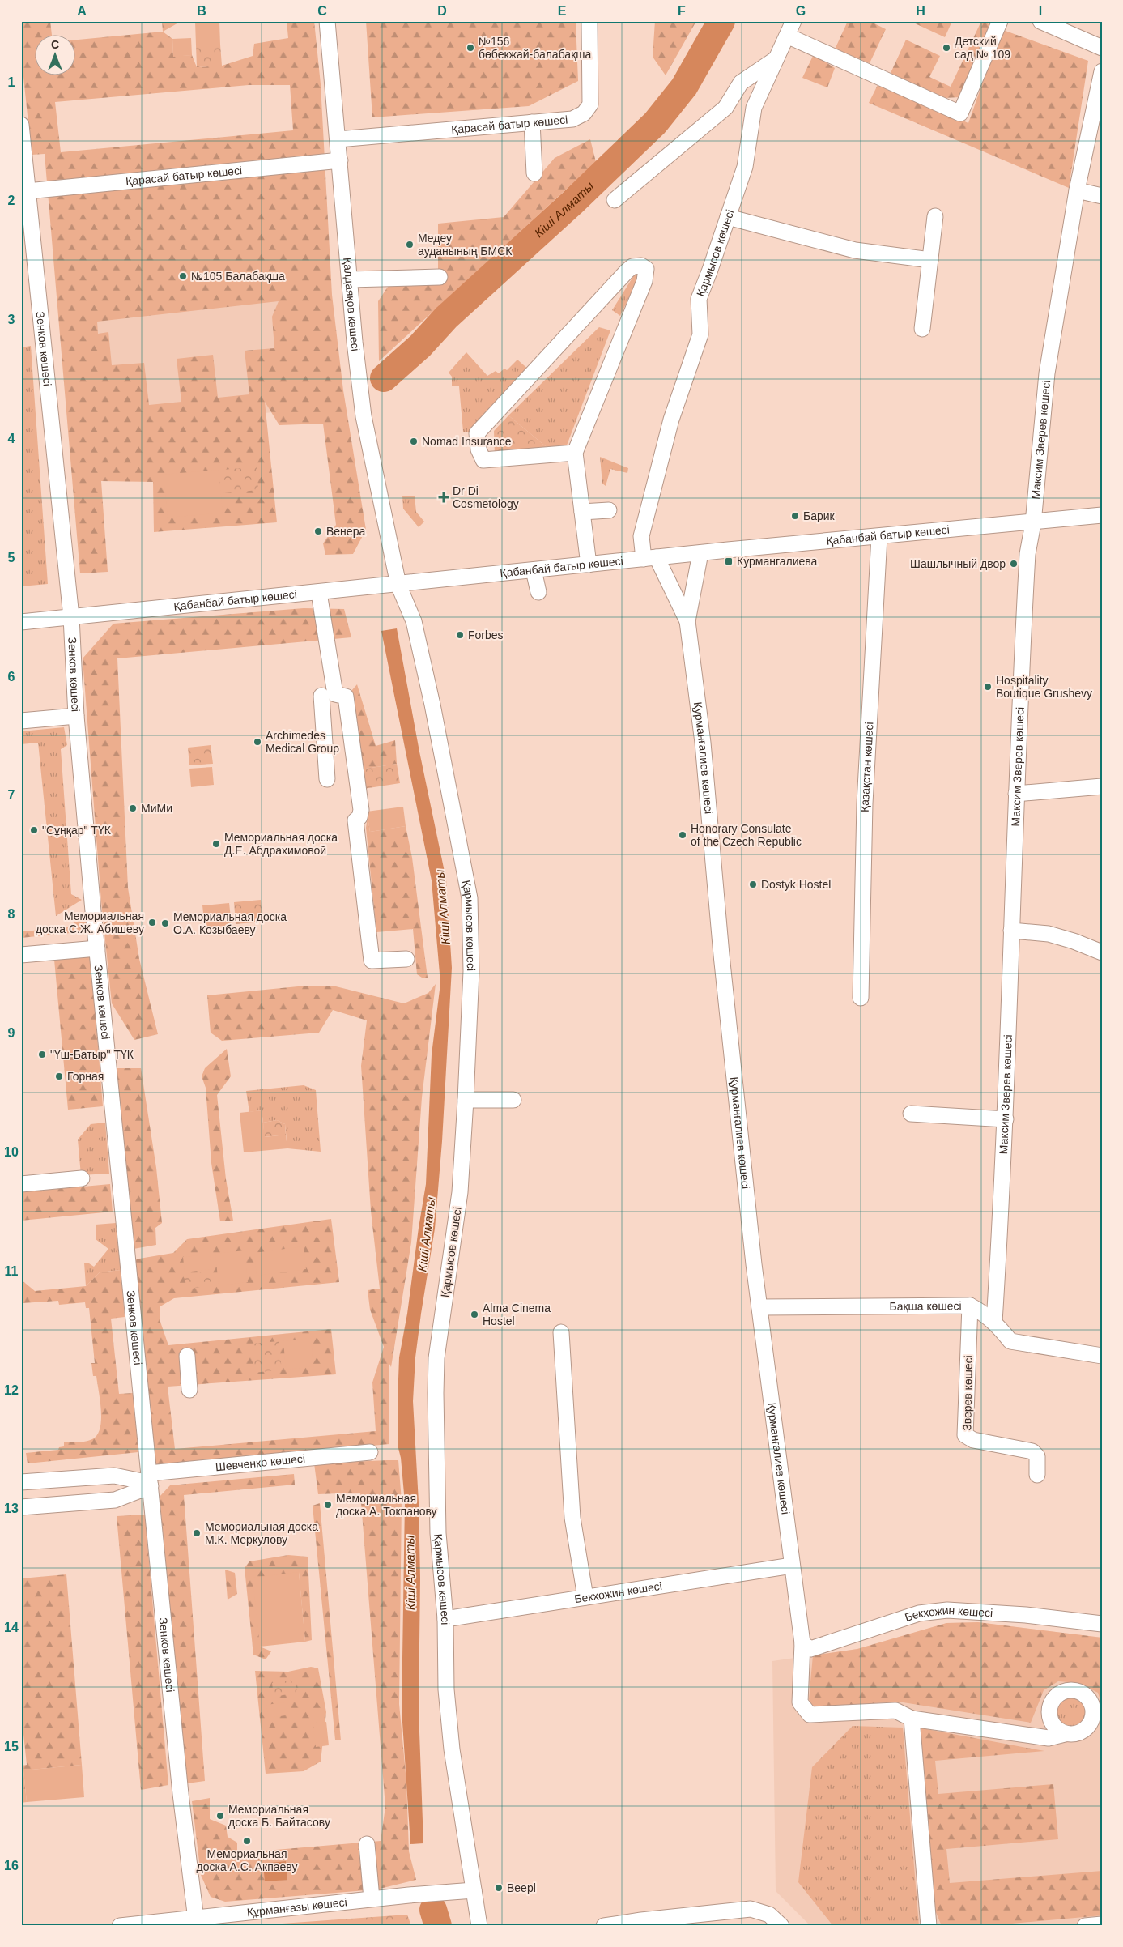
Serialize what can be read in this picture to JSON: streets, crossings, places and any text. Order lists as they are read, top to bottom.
{
  "streets": {
    "street": [
      "Қарасай батыр көшесі",
      "Қармысов көшесі",
      "Қалдаяқов көшесі",
      "Зенков көшесі",
      "Максим Зверев көшесі",
      "Қабанбай батыр көшесі",
      "Қурманғалиев көшесі",
      "Қазақстан көшесі",
      "Бақша көшесі",
      "Зверев көшесі",
      "Шевченко көшесі",
      "Бекхожин көшесі",
      "Құрманғазы көшесі"
    ]
  },
  "crossings": [
    ["Қарасай батыр көшесі", "Қалдаяқов көшесі"],
    ["Қарасай батыр көшесі", "Зенков көшесі"],
    ["Қармысов көшесі", "Қалдаяқов көшесі"],
    ["Қармысов көшесі", "Қабанбай батыр көшесі"],
    ["Қармысов көшесі", "Қурманғалиев көшесі"],
    ["Қармысов көшесі", "Бекхожин көшесі"],
    ["Қармысов көшесі", "Құрманғазы көшесі"],
    ["Қалдаяқов көшесі", "Қабанбай батыр көшесі"],
    ["Зенков көшесі", "Қабанбай батыр көшесі"],
    ["Зенков көшесі", "Шевченко көшесі"],
    ["Зенков көшесі", "Құрманғазы көшесі"],
    ["Максим Зверев көшесі", "Қабанбай батыр көшесі"],
    ["Максим Зверев көшесі", "Бақша көшесі"],
    ["Қабанбай батыр көшесі", "Қазақстан көшесі"],
    ["Қурманғалиев көшесі", "Бақша көшесі"],
    ["Қурманғалиев көшесі", "Бекхожин көшесі"],
    ["Бақша көшесі", "Зверев көшесі"]
  ],
  "water": ["Кіші Алматы"],
  "places": {
    "other": [
      "№156 бөбекжай-балабақша",
      "Детский сад № 109",
      "Медеу ауданының БМСК",
      "№105 Балабақша",
      "Nomad Insurance",
      "Барик",
      "Венера",
      "Шашлычный двор",
      "Forbes",
      "Hospitality Boutique Grushevy",
      "Archimedes Medical Group",
      "МиМи",
      "\"Сұңқар\" ТҮК",
      "Honorary Consulate of the Czech Republic",
      "Мемориальная доска Д.Е. Абдрахимовой",
      "Dostyk Hostel",
      "Мемориальная доска С.Ж. Абишеву",
      "Мемориальная доска О.А. Козыбаеву",
      "\"Үш-Батыр\" ТҮК",
      "Горная",
      "Alma Cinema Hostel",
      "Мемориальная доска А. Токпанову",
      "Мемориальная доска М.К. Меркулову",
      "Мемориальная доска Б. Байтасову",
      "Мемориальная доска А.С. Акпаеву",
      "Beepl"
    ],
    "health": ["Dr Di Cosmetology"],
    "transit": ["Курмангалиева"]
  },
  "north": "top",
  "grid": {
    "columns": [
      "A",
      "B",
      "C",
      "D",
      "E",
      "F",
      "G",
      "H",
      "I"
    ],
    "rows": [
      "1",
      "2",
      "3",
      "4",
      "5",
      "6",
      "7",
      "8",
      "9",
      "10",
      "11",
      "12",
      "13",
      "14",
      "15",
      "16"
    ]
  }
}
